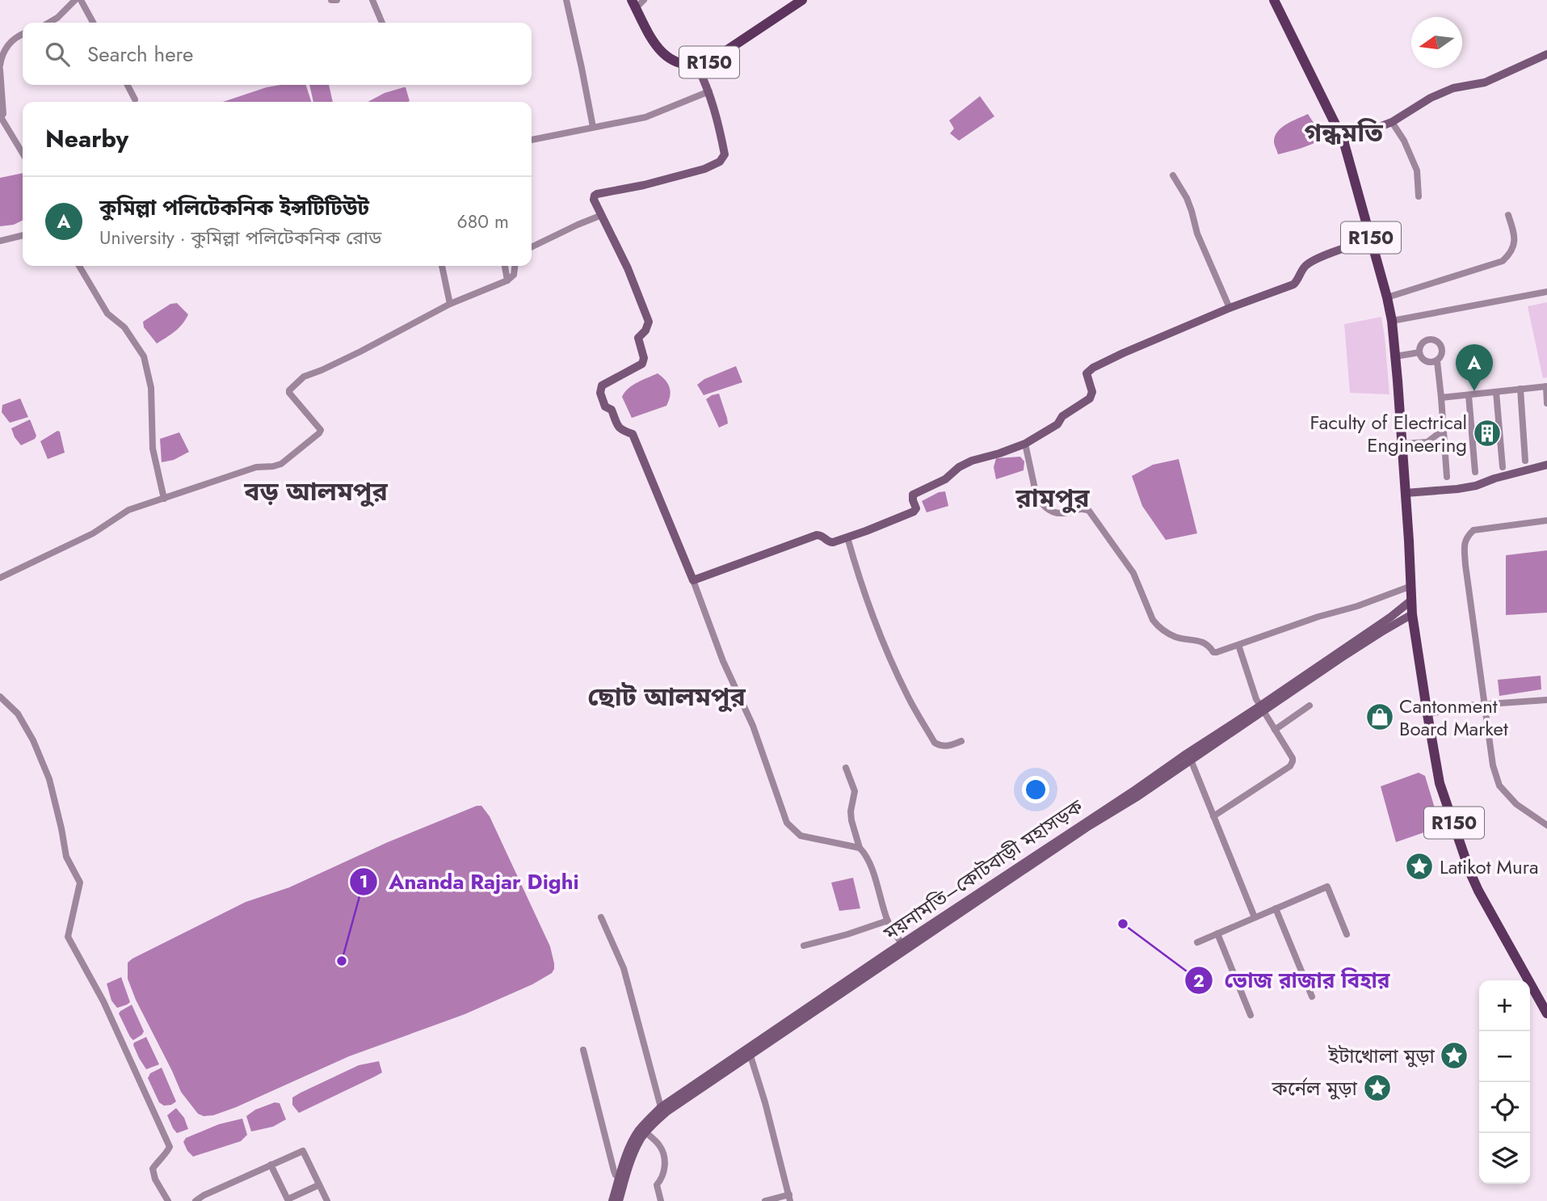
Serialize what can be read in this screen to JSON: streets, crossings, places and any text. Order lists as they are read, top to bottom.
{
  "streets": {
    "main road": ["R150", "ময়নামতি–কোটবাড়ী মহাসড়ক"]
  },
  "crossings": [
    ["R150", "ময়নামতি–কোটবাড়ী মহাসড়ক"]
  ],
  "districts": [
    "গন্ধমতি",
    "বড় আলমপুর",
    "রামপুর",
    "ছোট আলমপুর"
  ],
  "places": {
    "building": ["Faculty of Electrical Engineering"],
    "shop": ["Cantonment Board Market"],
    "place": ["Latikot Mura", "ইটাখোলা মুড়া", "কর্নেল মুড়া"],
    "other": ["ভোজ রাজার বিহার", "Ananda Rajar Dighi"]
  },
  "north": "left",
  "page": {
    "search": "Search here",
    "heading": "Nearby",
    "list": [
      {
        "mark": "A",
        "name": "কুমিল্লা পলিটেকনিক ইন্সটিটিউট",
        "note": "University · কুমিল্লা পলিটেকনিক রোড",
        "value": "680 m"
      }
    ],
    "pins": "A",
    "map_buttons": ["+", "−"]
  }
}
